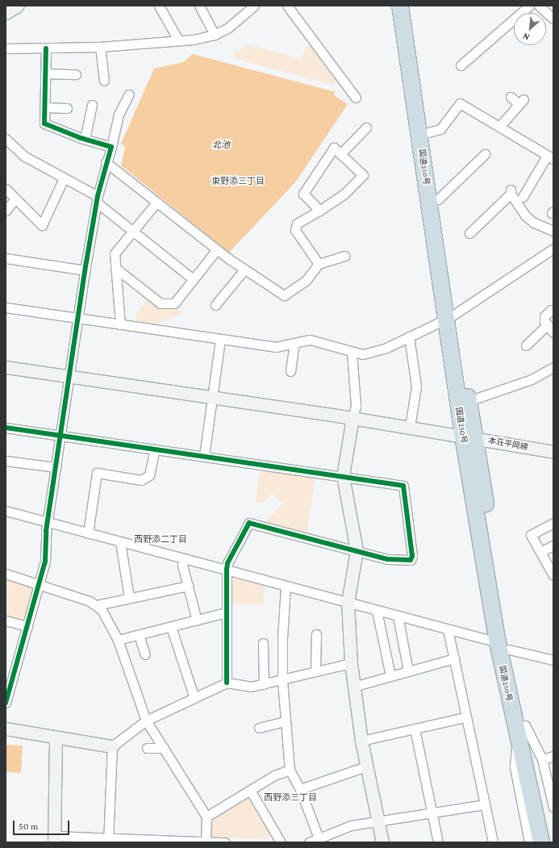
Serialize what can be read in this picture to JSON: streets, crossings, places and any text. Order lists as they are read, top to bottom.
{
  "streets": {
    "highway": ["国道250号"],
    "street": ["本荘平岡線"]
  },
  "crossings": [
    ["国道250号", "本荘平岡線"]
  ],
  "districts": ["東野添三丁目", "西野添二丁目", "西野添三丁目"],
  "water": ["北池"],
  "scale_bar": "50 m",
  "north": "bottom left"
}
